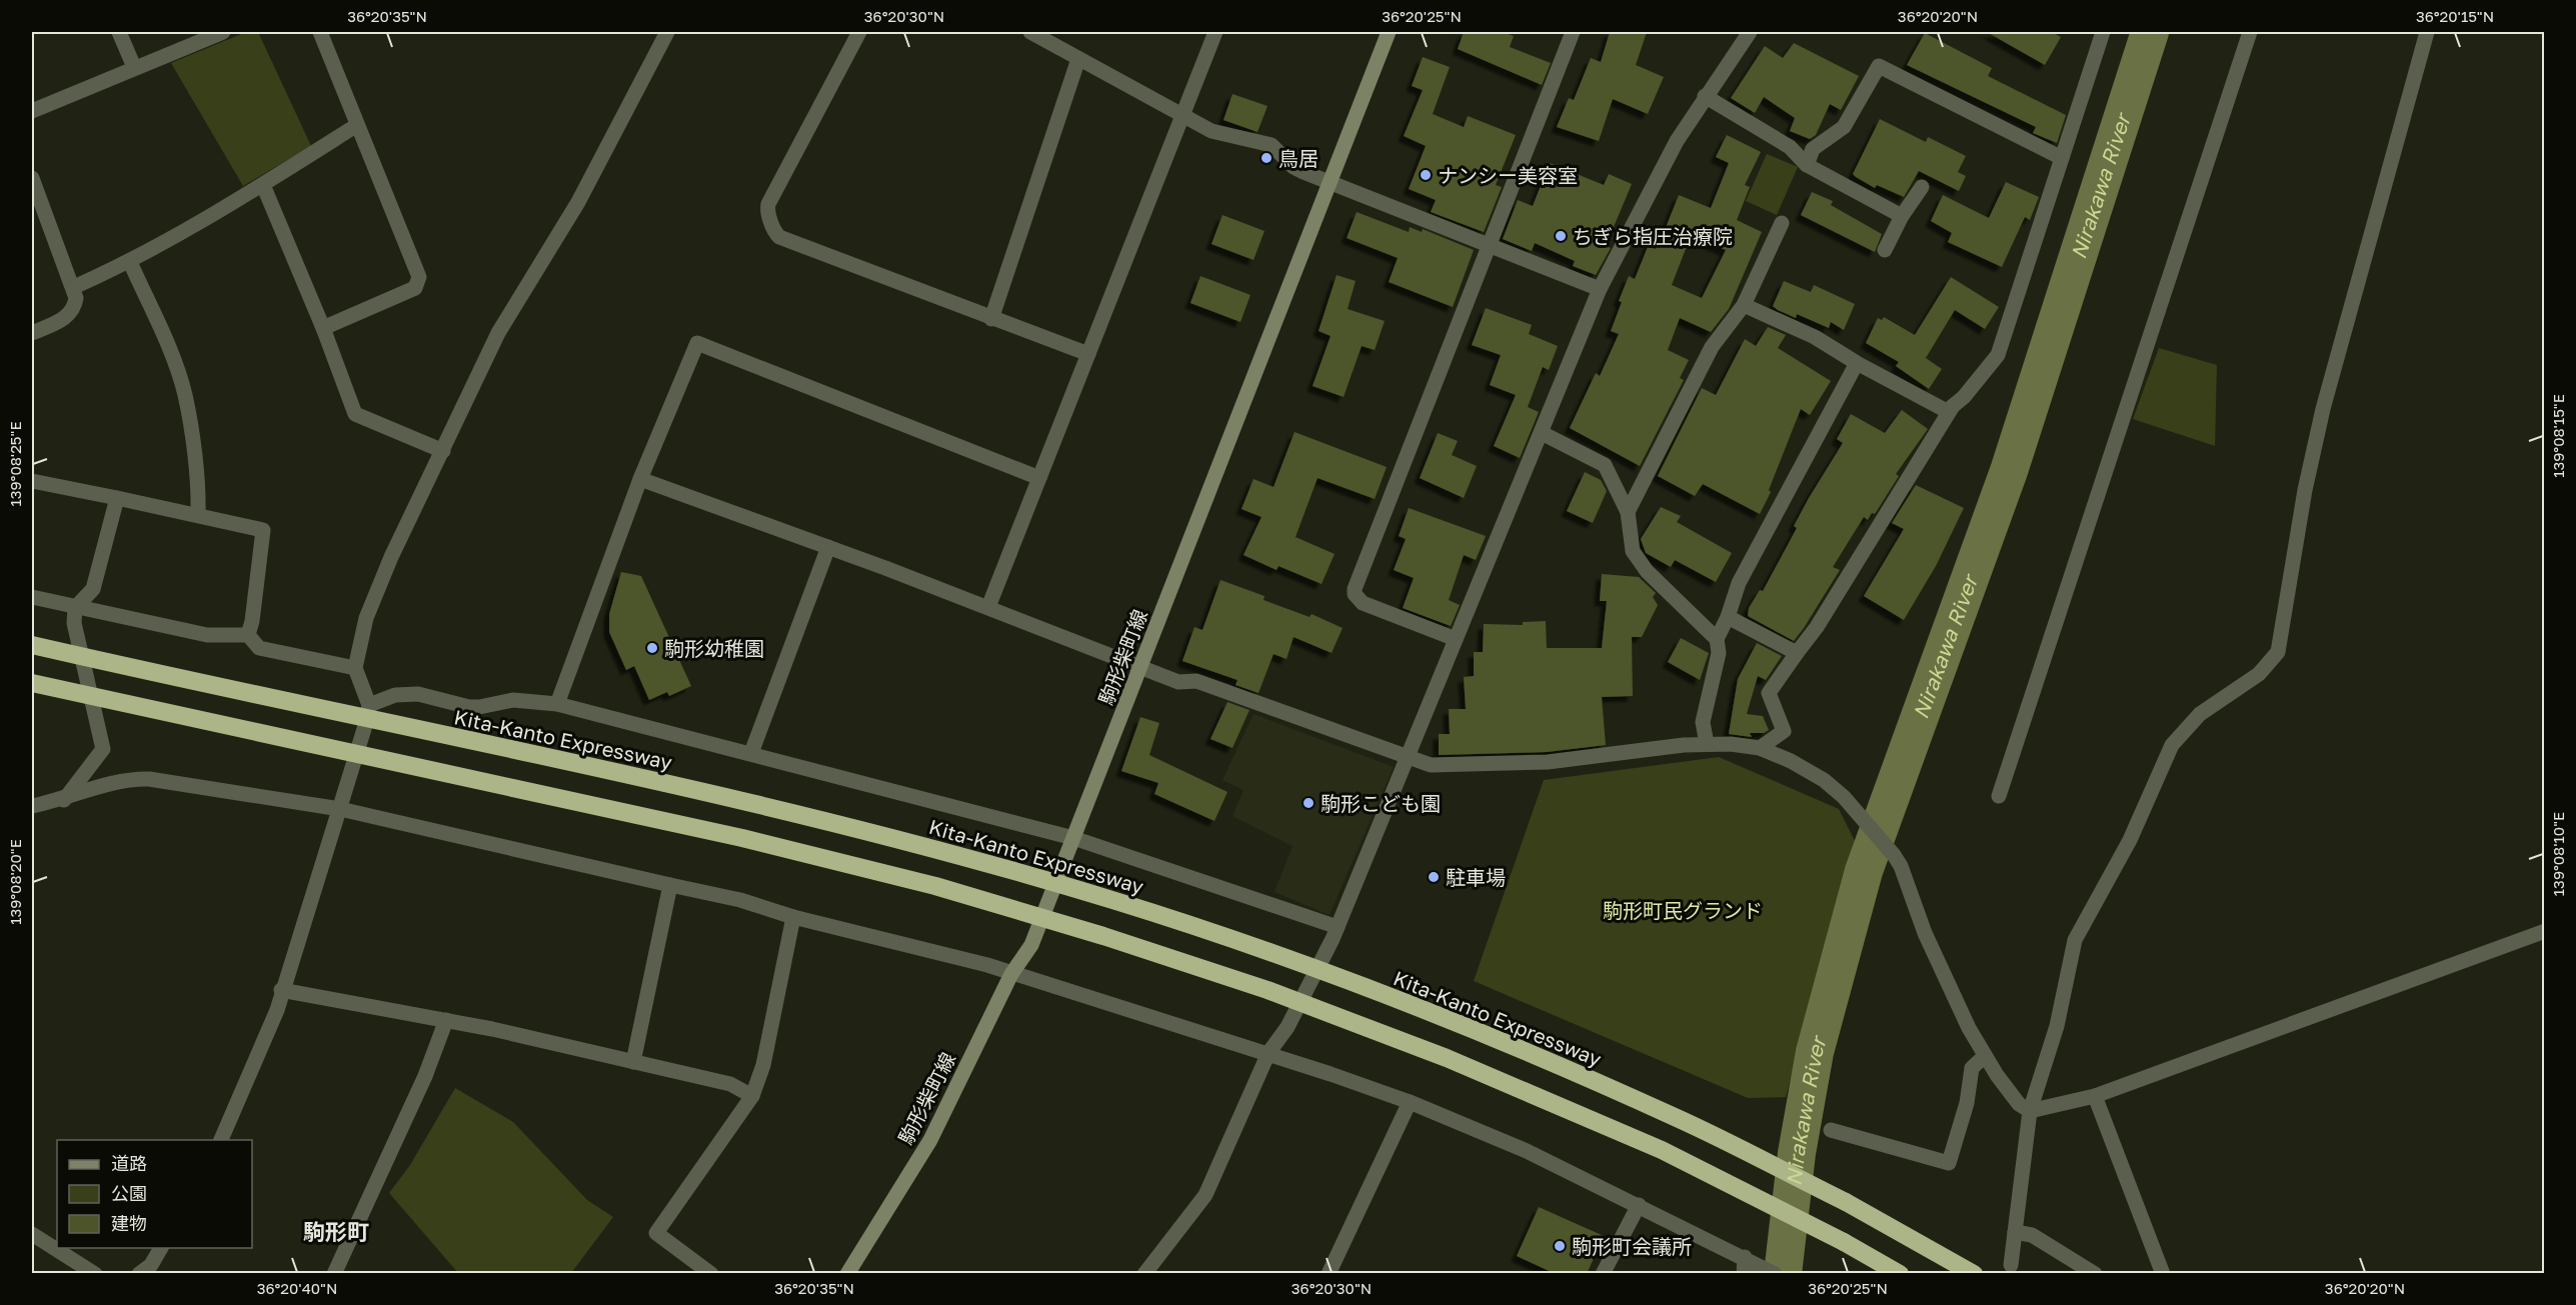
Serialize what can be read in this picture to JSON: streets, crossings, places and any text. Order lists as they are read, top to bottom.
{
  "streets": {
    "highway": ["Kita-Kanto Expressway"],
    "main road": ["駒形柴町線"]
  },
  "districts": ["駒形町"],
  "water": ["Nirakawa River"],
  "parks": ["駒形町民グランド"],
  "places": [
    "鳥居",
    "ナンシー美容室",
    "ちぎら指圧治療院",
    "駒形幼稚園",
    "駒形こども園",
    "駐車場",
    "駒形町会議所"
  ],
  "legend": ["道路", "公園", "建物"],
  "coordinates": [
    "36°20'35\"N",
    "36°20'30\"N",
    "36°20'25\"N",
    "36°20'20\"N",
    "36°20'15\"N",
    "139°08'15\"E",
    "139°08'25\"E",
    "139°08'10\"E",
    "139°08'20\"E",
    "36°20'40\"N"
  ]
}
